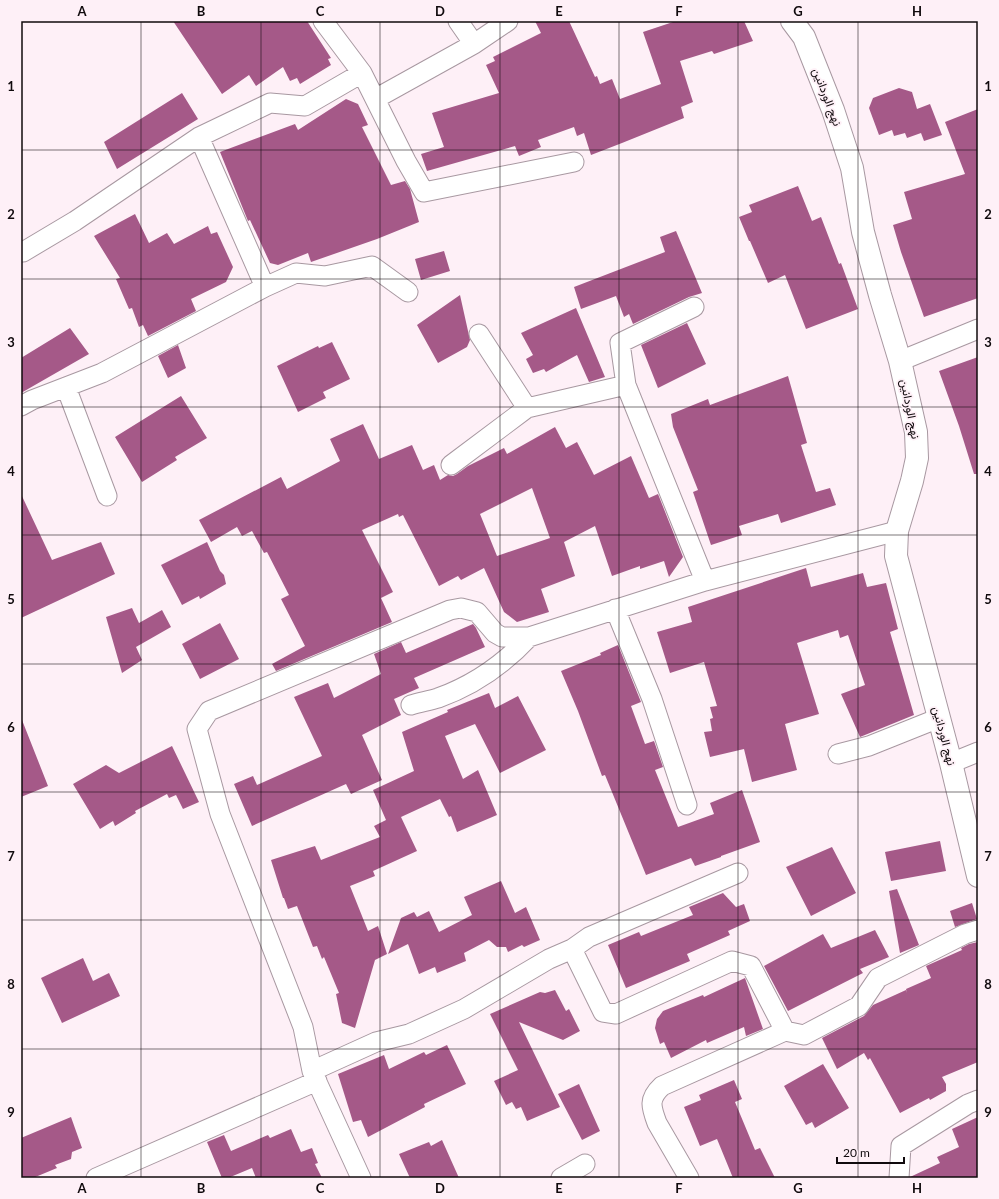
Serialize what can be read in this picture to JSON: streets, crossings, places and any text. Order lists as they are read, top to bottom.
{
  "streets": {
    "street": ["نهج الوردانين"]
  },
  "scale_bar": "20 m",
  "grid": {
    "columns": [
      "A",
      "B",
      "C",
      "D",
      "E",
      "F",
      "G",
      "H"
    ],
    "rows": [
      "1",
      "2",
      "3",
      "4",
      "5",
      "6",
      "7",
      "8",
      "9"
    ]
  }
}
